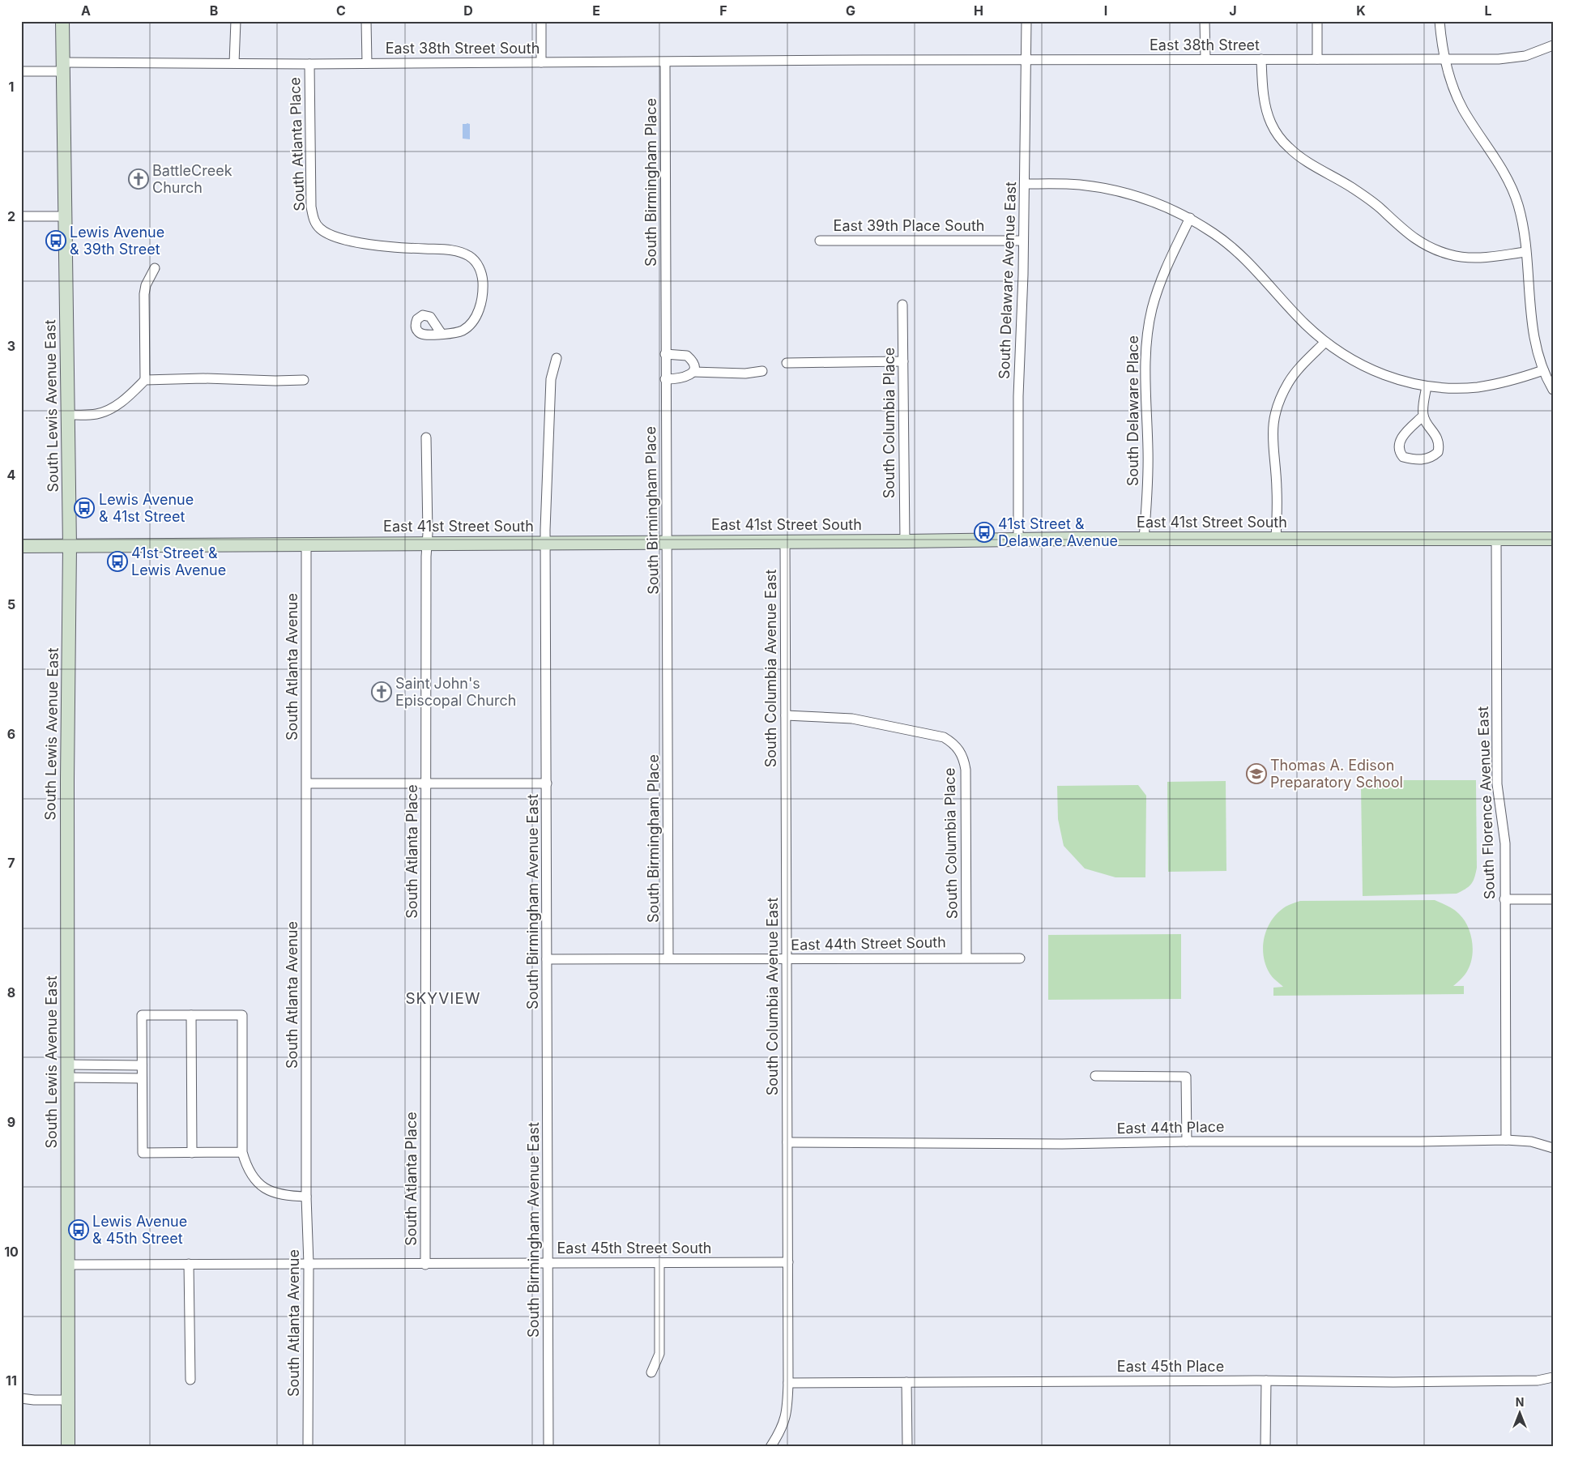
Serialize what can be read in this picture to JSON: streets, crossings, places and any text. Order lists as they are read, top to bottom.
{
  "streets": {
    "main road": ["South Lewis Avenue East", "East 41st Street South"],
    "street": [
      "East 38th Street",
      "East 38th Street South",
      "South Atlanta Place",
      "South Birmingham Place",
      "East 39th Place South",
      "South Delaware Avenue East",
      "South Delaware Place",
      "South Columbia Place",
      "South Atlanta Avenue",
      "South Columbia Avenue East",
      "South Florence Avenue East",
      "South Birmingham Avenue East",
      "East 44th Street South",
      "East 44th Place",
      "East 45th Street South",
      "East 45th Place"
    ]
  },
  "crossings": [
    ["East 38th Street", "East 38th Street South"],
    ["East 38th Street", "South Delaware Avenue East"],
    ["East 38th Street South", "South Atlanta Place"],
    ["East 38th Street South", "South Birmingham Place"],
    ["East 38th Street South", "South Lewis Avenue East"],
    ["South Atlanta Place", "East 41st Street South"],
    ["South Atlanta Place", "East 45th Street South"],
    ["South Birmingham Place", "East 41st Street South"],
    ["South Birmingham Place", "East 44th Street South"],
    ["East 39th Place South", "South Delaware Avenue East"],
    ["South Delaware Avenue East", "East 41st Street South"],
    ["South Lewis Avenue East", "East 41st Street South"],
    ["South Lewis Avenue East", "East 45th Street South"],
    ["South Delaware Place", "East 41st Street South"],
    ["South Columbia Place", "East 41st Street South"],
    ["South Columbia Place", "South Columbia Avenue East"],
    ["South Columbia Place", "East 44th Street South"],
    ["East 41st Street South", "South Atlanta Avenue"],
    ["East 41st Street South", "South Columbia Avenue East"],
    ["East 41st Street South", "South Florence Avenue East"],
    ["East 41st Street South", "South Birmingham Avenue East"],
    ["South Atlanta Avenue", "East 45th Street South"],
    ["South Columbia Avenue East", "East 44th Street South"],
    ["South Columbia Avenue East", "East 44th Place"],
    ["South Columbia Avenue East", "East 45th Street South"],
    ["South Columbia Avenue East", "East 45th Place"],
    ["South Florence Avenue East", "East 44th Place"],
    ["South Birmingham Avenue East", "East 44th Street South"],
    ["South Birmingham Avenue East", "East 45th Street South"]
  ],
  "districts": ["SKYVIEW"],
  "places": {
    "church": ["BattleCreek Church", "Saint John's Episcopal Church"],
    "bus stop": [
      "Lewis Avenue & 39th Street",
      "Lewis Avenue & 41st Street",
      "41st Street & Delaware Avenue",
      "41st Street & Lewis Avenue",
      "Lewis Avenue & 45th Street"
    ],
    "school or university": ["Thomas A. Edison Preparatory School"]
  },
  "north": "top",
  "grid": {
    "columns": [
      "A",
      "B",
      "C",
      "D",
      "E",
      "F",
      "G",
      "H",
      "I",
      "J",
      "K",
      "L"
    ],
    "rows": [
      "1",
      "2",
      "3",
      "4",
      "5",
      "6",
      "7",
      "8",
      "9",
      "10",
      "11"
    ]
  }
}
